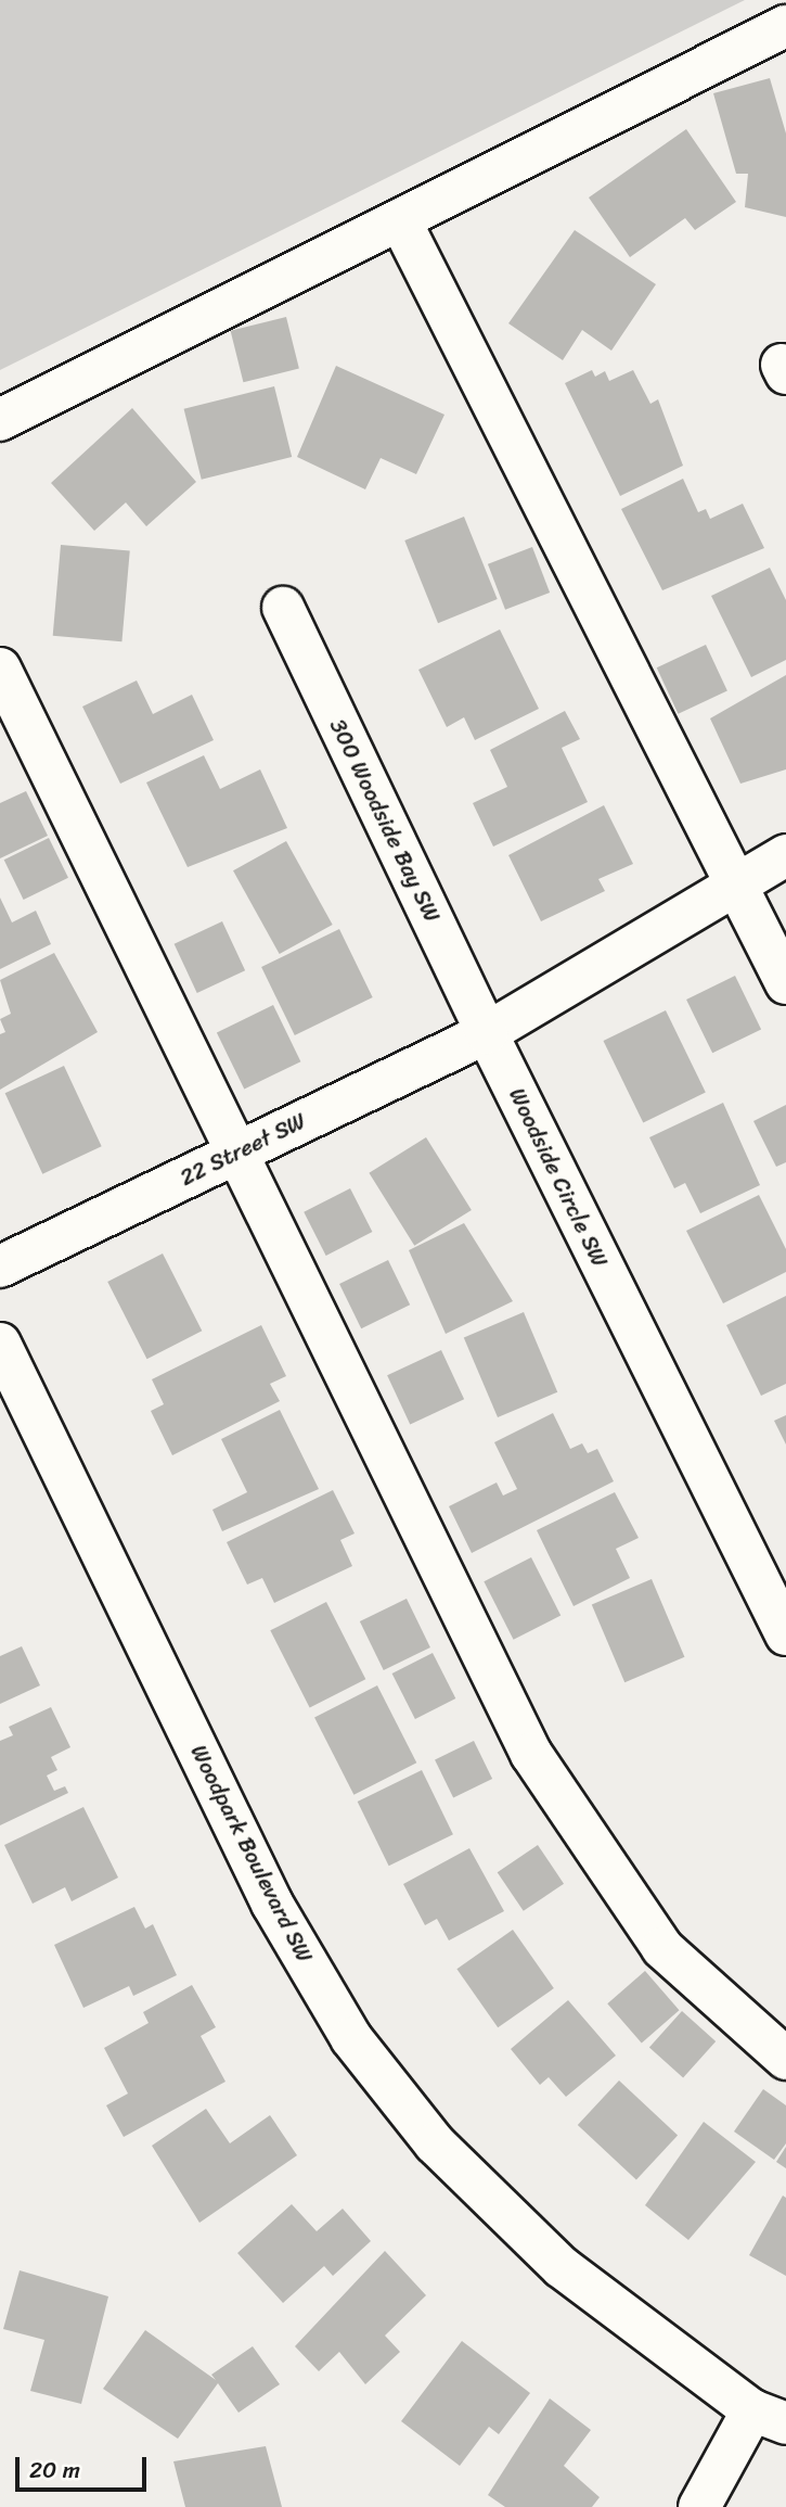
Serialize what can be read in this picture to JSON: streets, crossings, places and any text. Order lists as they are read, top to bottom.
{
  "streets": {
    "street": [
      "300 Woodside Bay SW",
      "22 Street SW",
      "Woodside Circle SW",
      "Woodpark Boulevard SW"
    ]
  },
  "crossings": [
    ["300 Woodside Bay SW", "22 Street SW"],
    ["300 Woodside Bay SW", "Woodside Circle SW"],
    ["22 Street SW", "Woodside Circle SW"]
  ],
  "scale_bar": "20 m"
}
